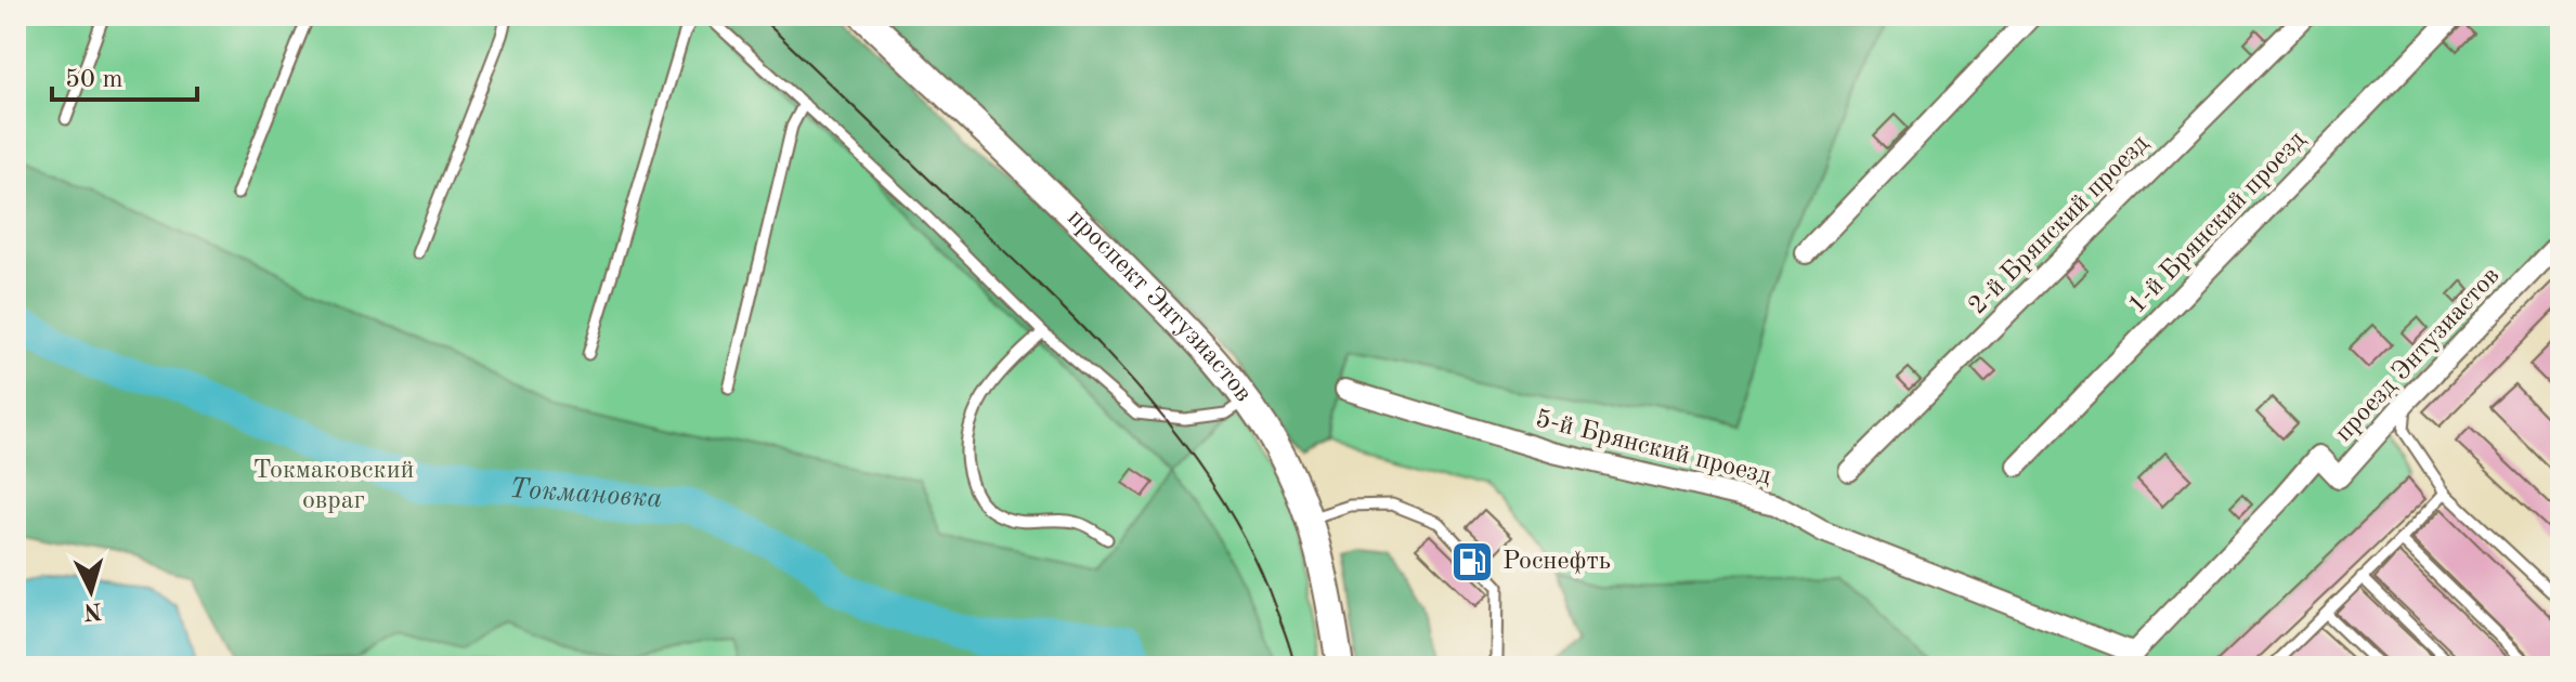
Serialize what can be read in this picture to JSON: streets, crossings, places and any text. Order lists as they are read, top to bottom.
{
  "streets": {
    "street": [
      "1-й Брянский проезд",
      "2-й Брянский проезд",
      "проспект Энтузиастов",
      "проезд Энтузиастов",
      "5-й Брянский проезд"
    ]
  },
  "crossings": [
    ["проезд Энтузиастов", "5-й Брянский проезд"]
  ],
  "water": ["Токмановка"],
  "parks": ["Токмаковский овраг"],
  "places": {
    "fuel station": ["Роснефть"]
  },
  "scale_bar": "50 m",
  "north": "bottom"
}
